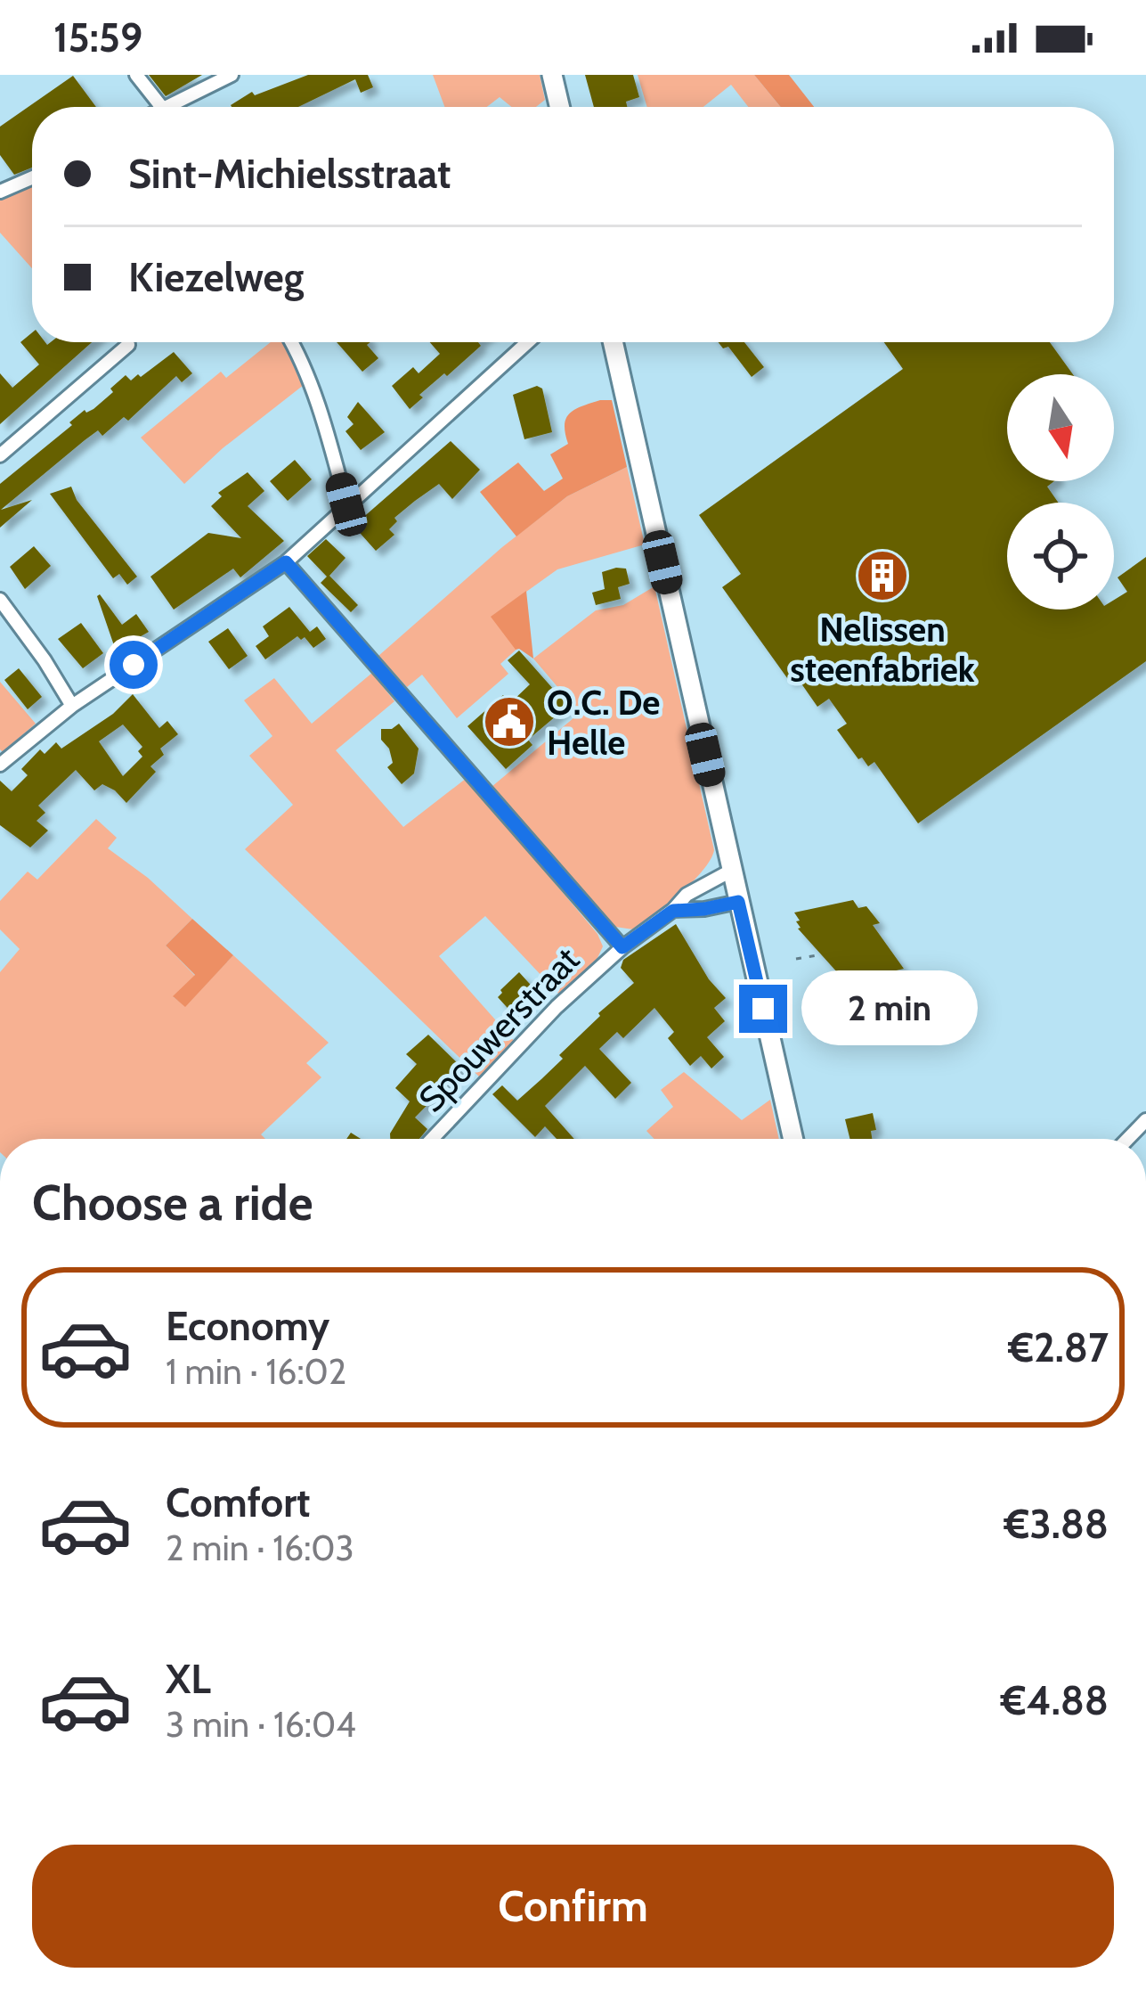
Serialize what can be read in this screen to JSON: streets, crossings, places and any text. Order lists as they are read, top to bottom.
{
  "streets": {
    "street": ["Spouwerstraat"]
  },
  "places": {
    "building": ["Nelissen steenfabriek"],
    "public building": ["O.C. De Helle"]
  },
  "north": "bottom",
  "page": {
    "status": "15:59",
    "banner": ["Sint-Michielsstraat", "Kiezelweg"],
    "bubble": "2 min",
    "heading": "Choose a ride",
    "list": [
      {
        "name": "Economy",
        "note": "1 min · 16:02",
        "value": "€2.87"
      },
      {
        "name": "Comfort",
        "note": "2 min · 16:03",
        "value": "€3.88"
      },
      {
        "name": "XL",
        "note": "3 min · 16:04",
        "value": "€4.88"
      }
    ],
    "buttons": "Confirm"
  }
}
